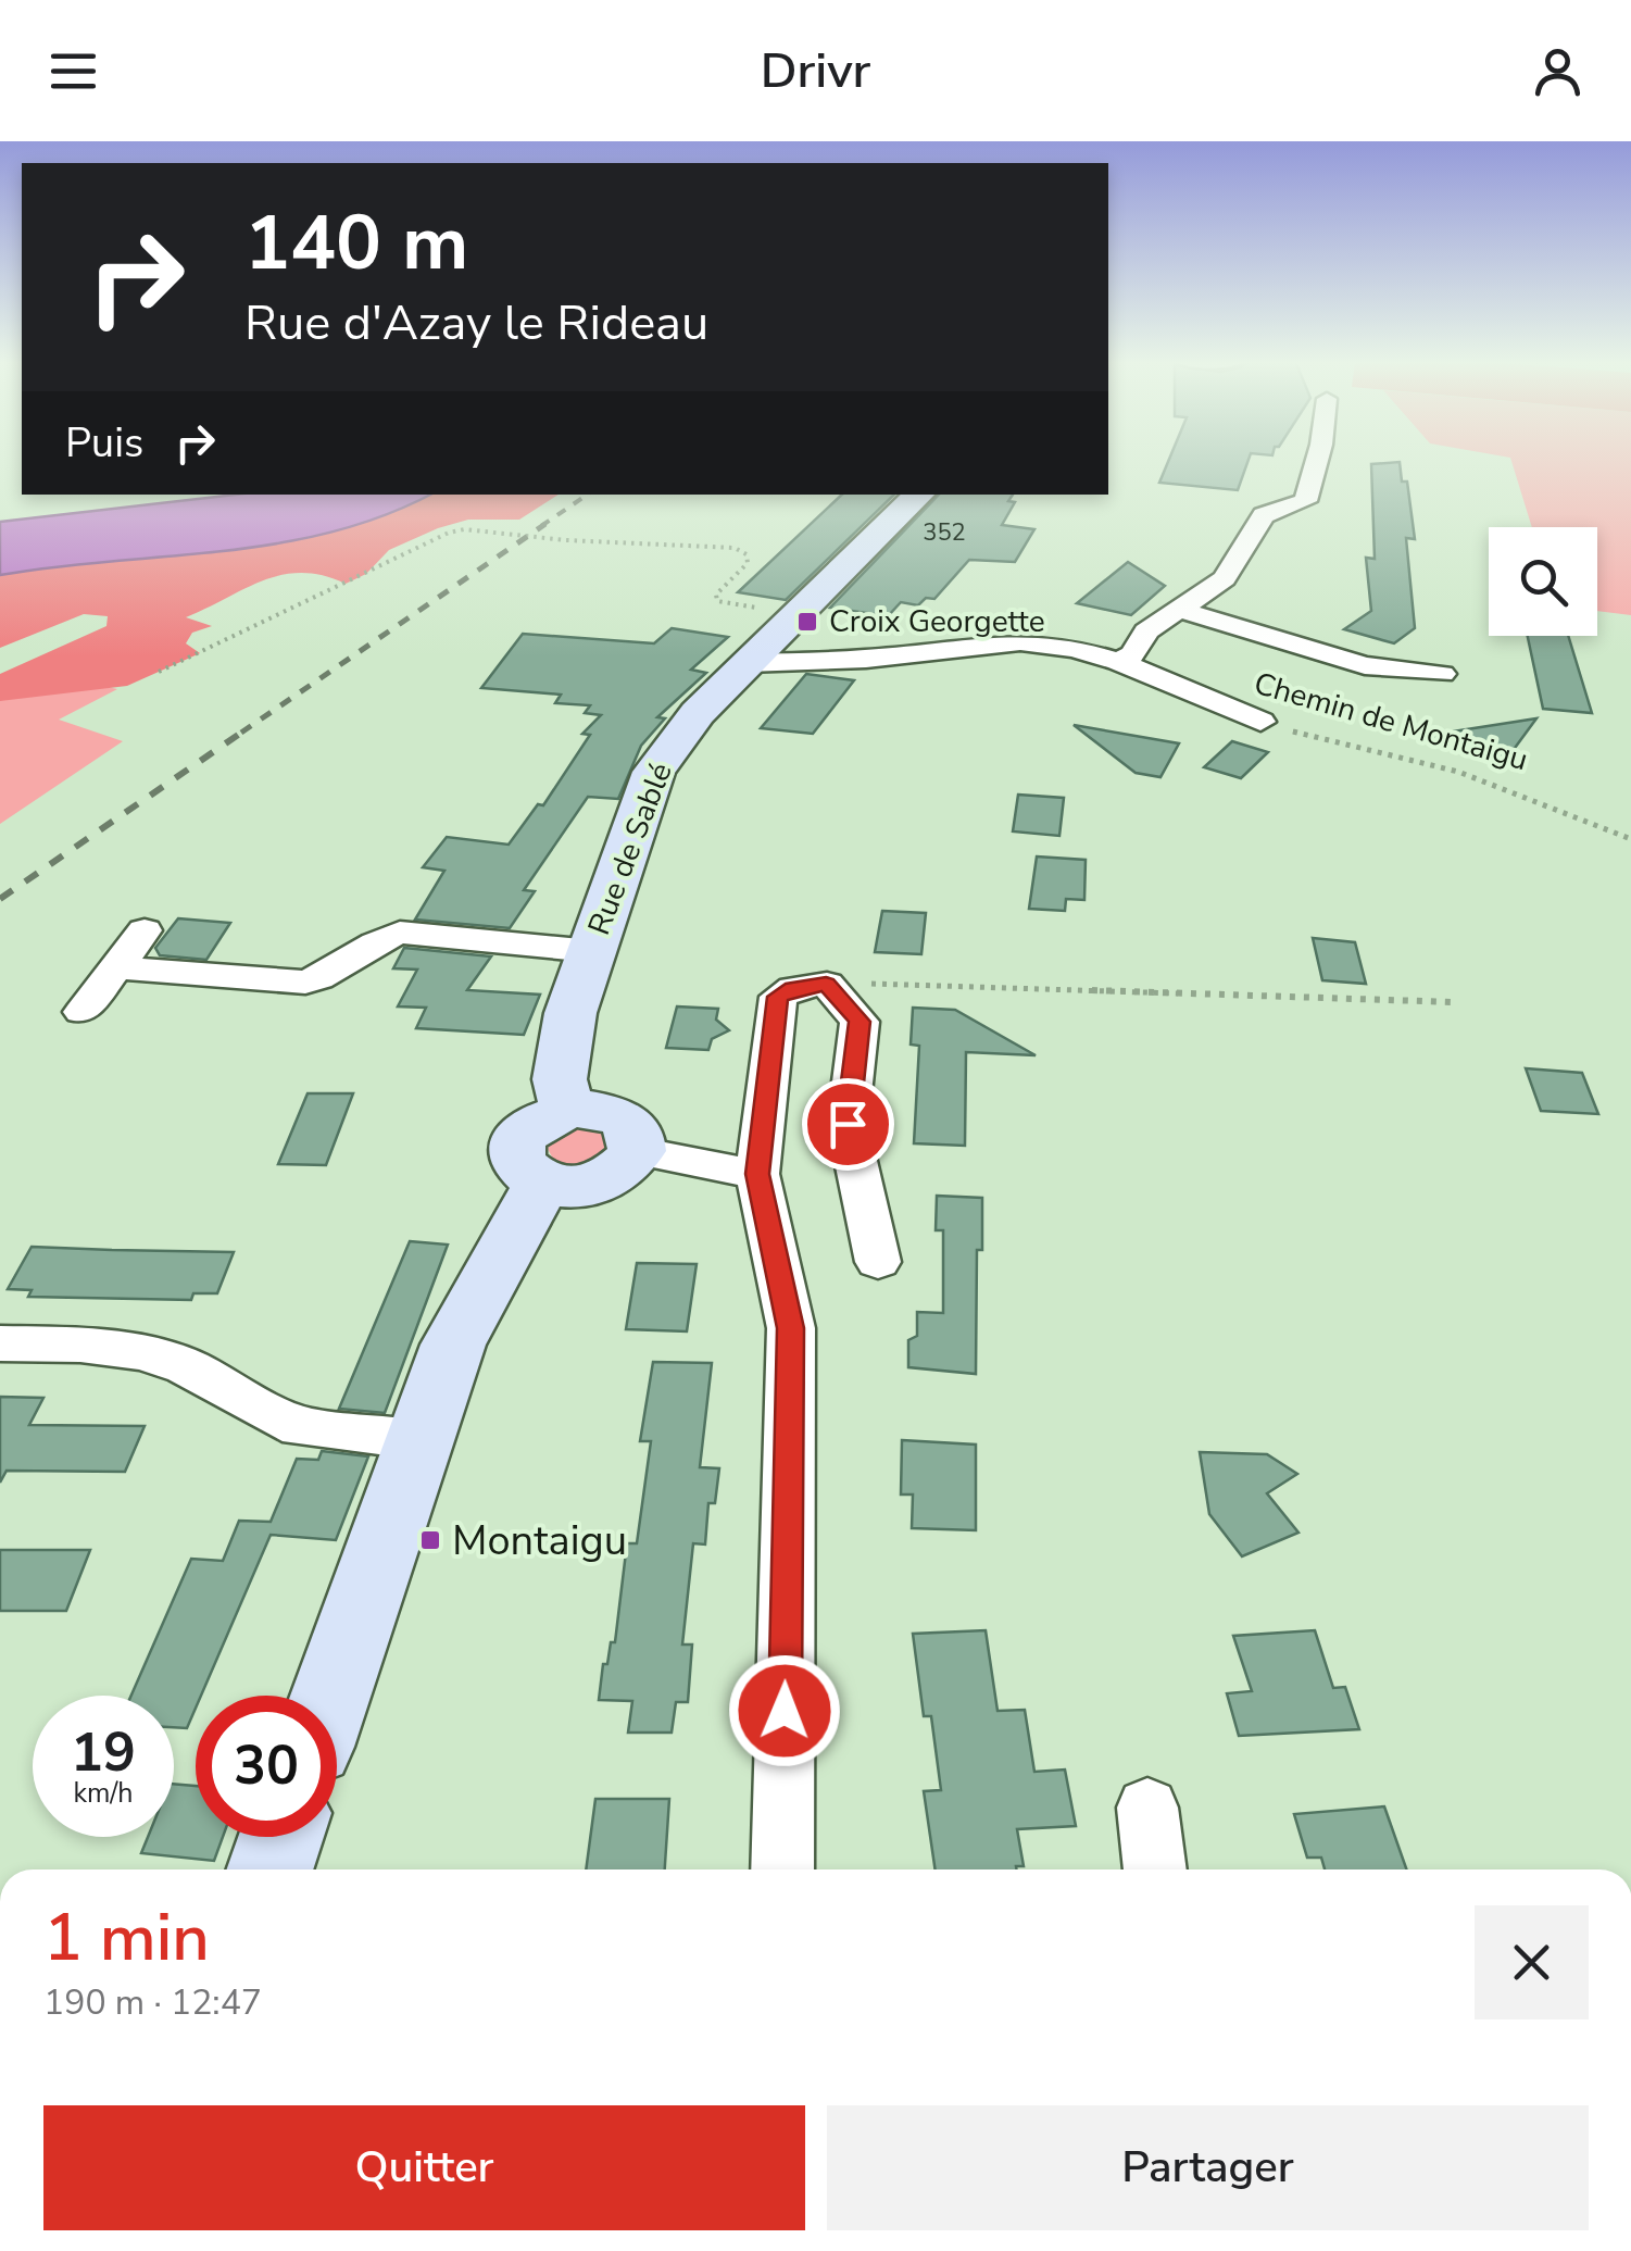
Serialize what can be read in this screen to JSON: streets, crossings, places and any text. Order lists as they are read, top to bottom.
{
  "streets": {
    "main road": ["Rue de Sablé"],
    "street": ["Chemin de Montaigu"]
  },
  "crossings": [
    ["Chemin de Montaigu", "Rue de Sablé"]
  ],
  "places": {
    "transit": ["Croix Georgette", "Montaigu"]
  },
  "house_numbers": ["352"],
  "page": {
    "header": "Drivr",
    "turn": ["140 m", "Rue d'Azay le Rideau"],
    "then": "Puis",
    "speed": "19 km/h",
    "limit": "30",
    "heading": ["1 min", "190 m · 12:47"],
    "buttons": ["Quitter", "Partager"]
  }
}
